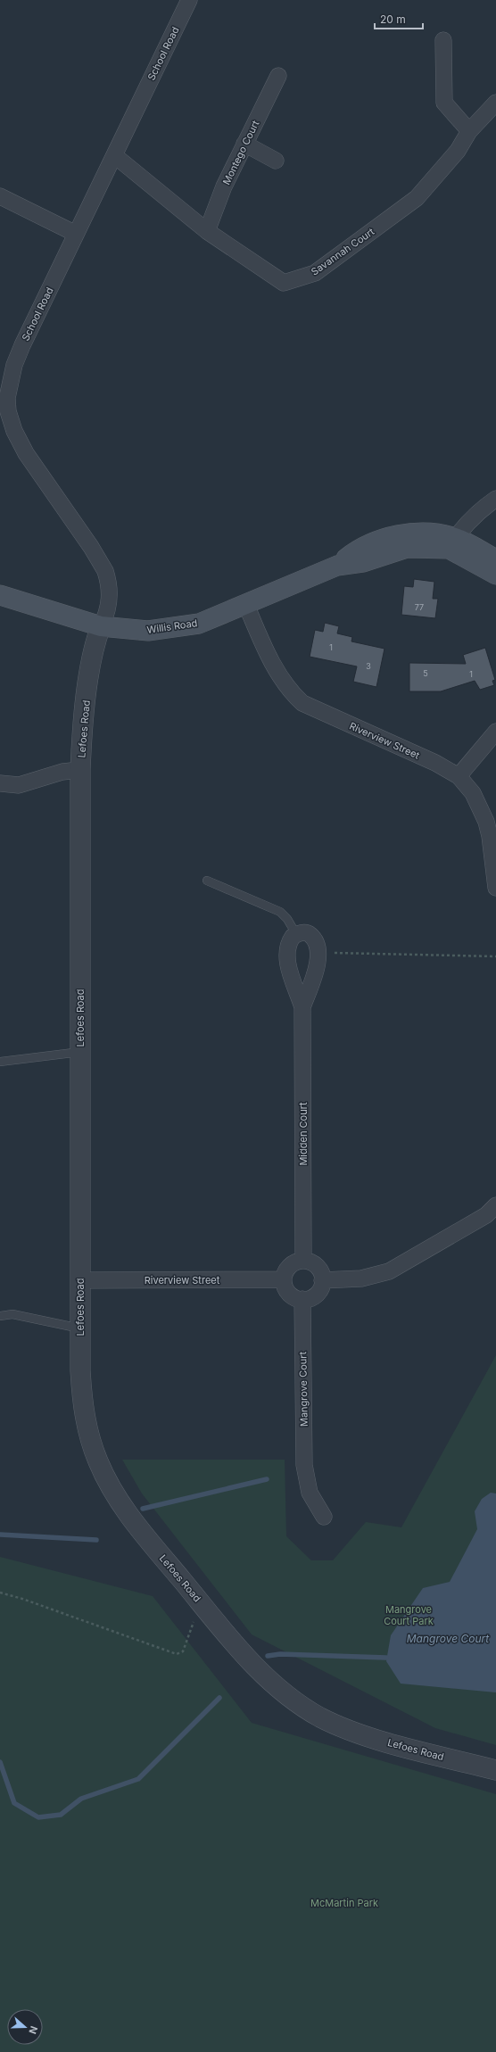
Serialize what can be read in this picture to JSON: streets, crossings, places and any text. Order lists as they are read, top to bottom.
{
  "streets": {
    "main road": ["Willis Road"],
    "street": [
      "School Road",
      "Montego Court",
      "Savannah Court",
      "Lefoes Road",
      "Riverview Street",
      "Midden Court",
      "Mangrove Court"
    ]
  },
  "crossings": [
    ["School Road", "Savannah Court"],
    ["School Road", "Willis Road"],
    ["School Road", "Lefoes Road"],
    ["Montego Court", "Savannah Court"],
    ["Willis Road", "Lefoes Road"],
    ["Willis Road", "Riverview Street"],
    ["Lefoes Road", "Riverview Street"],
    ["Riverview Street", "Midden Court"],
    ["Riverview Street", "Mangrove Court"],
    ["Midden Court", "Mangrove Court"]
  ],
  "water": ["Mangrove Court"],
  "parks": ["Mangrove Court Park", "McMartin Park"],
  "house_numbers": [
    "77",
    "1",
    "3",
    "5",
    "1"
  ],
  "scale_bar": "20 m",
  "north": "right"
}
